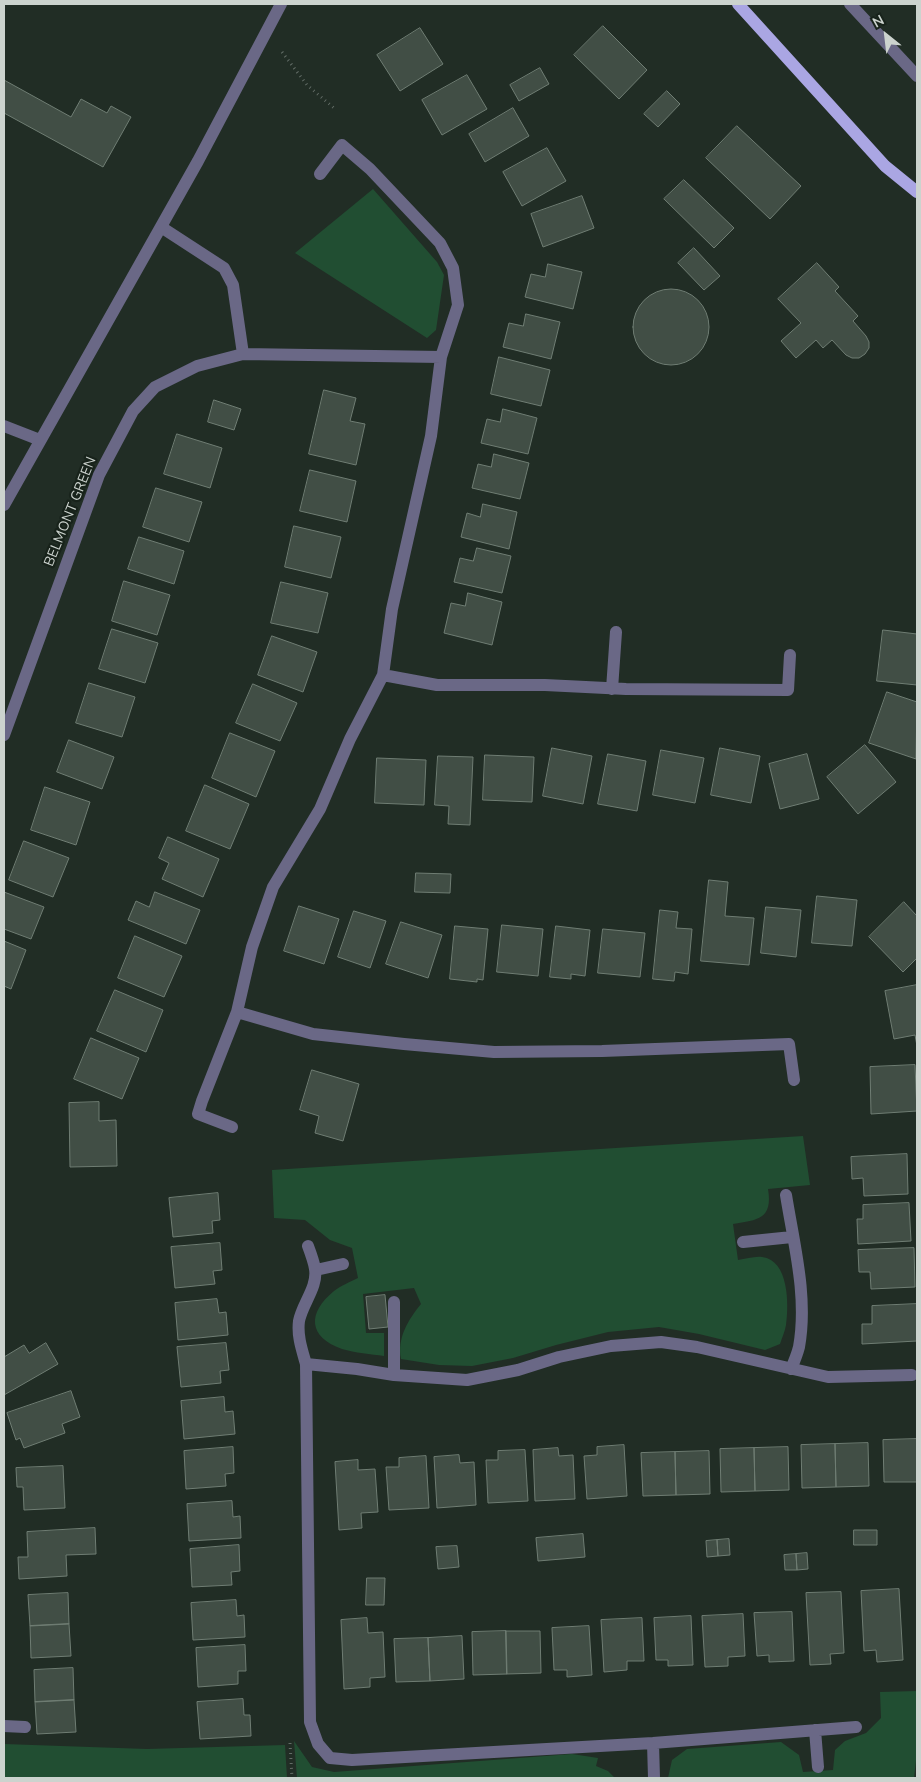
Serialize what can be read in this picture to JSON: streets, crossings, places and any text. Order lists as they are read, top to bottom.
{
  "streets": {
    "street": ["BELMONT GREEN"]
  },
  "north": "top left"
}
